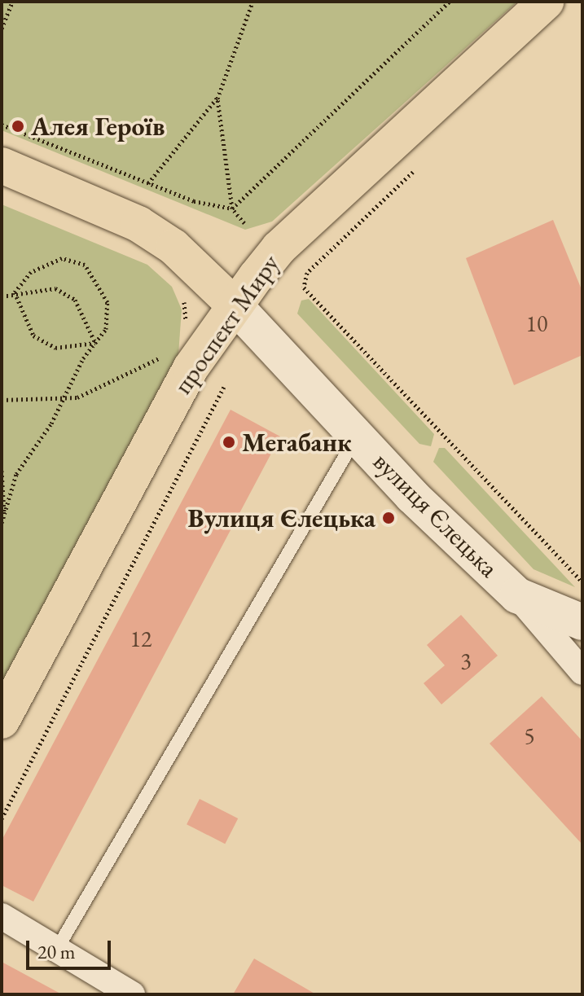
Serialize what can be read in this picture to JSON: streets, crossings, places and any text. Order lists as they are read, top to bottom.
{
  "streets": {
    "main road": ["проспект Миру", "вулиця Єлецька"]
  },
  "crossings": [
    ["проспект Миру", "вулиця Єлецька"]
  ],
  "places": ["Алея Героїв", "Мегабанк", "Вулиця Єлецька"],
  "house_numbers": [
    "10",
    "12",
    "3",
    "5"
  ],
  "scale_bar": "20 m"
}
